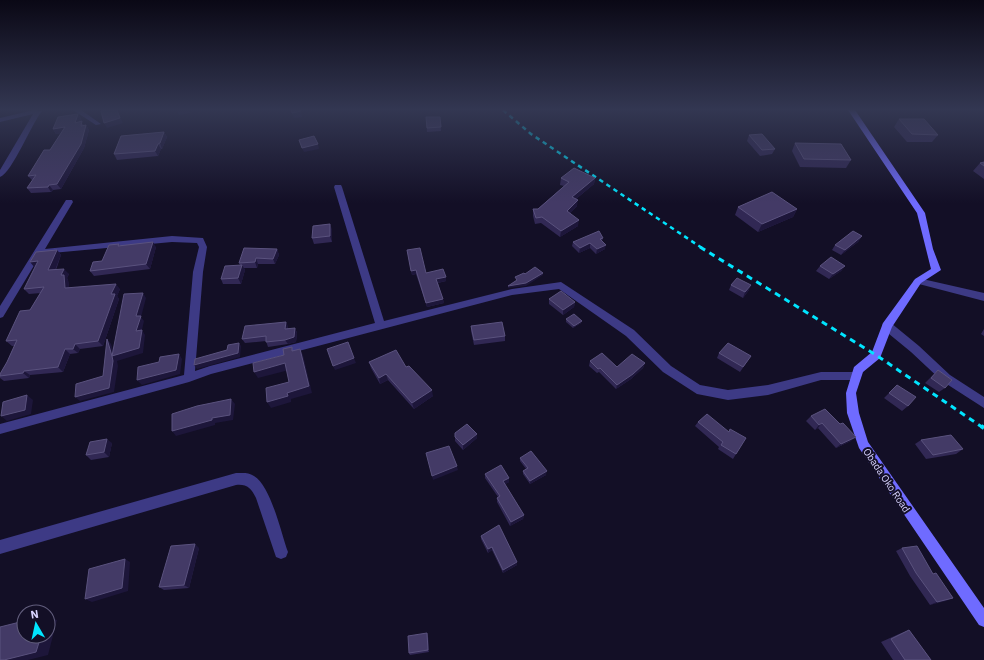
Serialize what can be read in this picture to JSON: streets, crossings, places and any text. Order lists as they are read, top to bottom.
{
  "streets": {
    "main road": ["Obada Oko Road"]
  },
  "north": "top"
}
